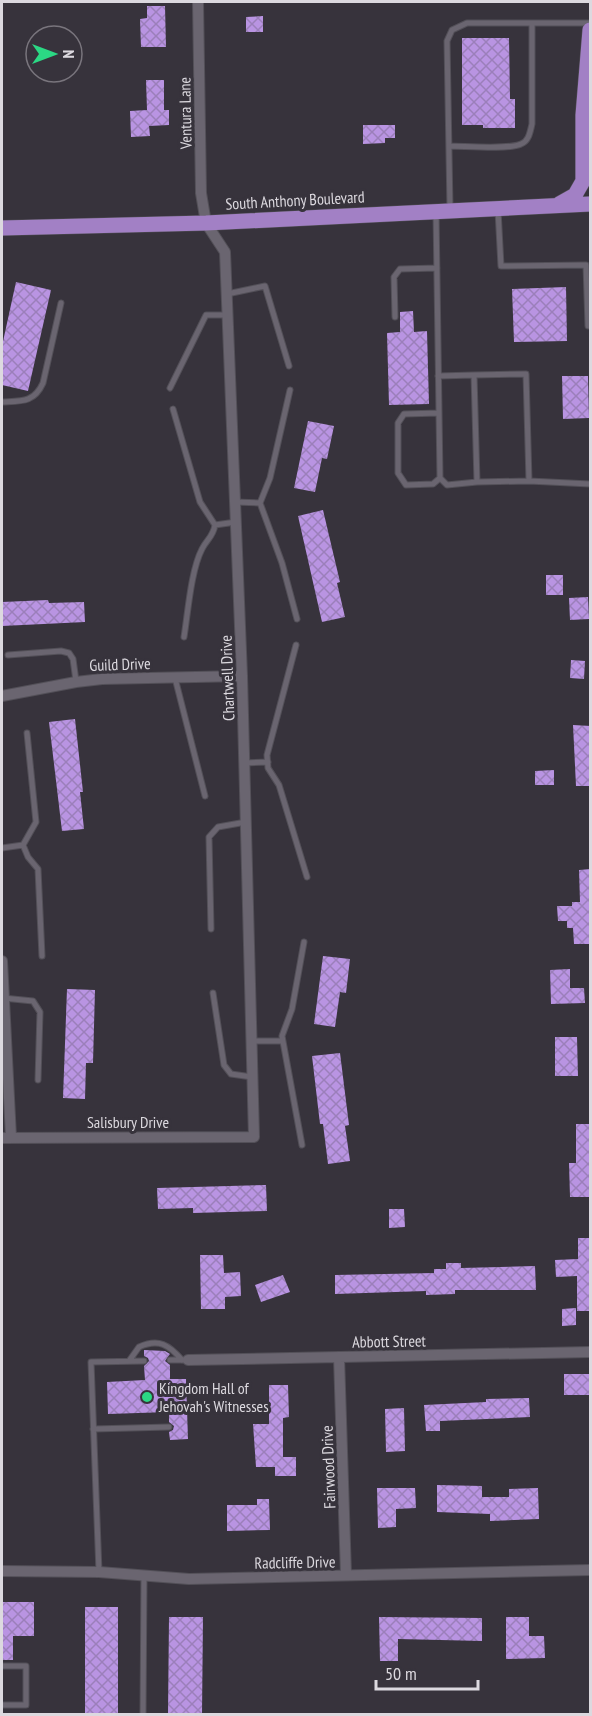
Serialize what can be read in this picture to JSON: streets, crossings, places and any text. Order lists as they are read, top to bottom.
{
  "streets": {
    "main road": ["South Anthony Boulevard"],
    "street": [
      "Ventura Lane",
      "Guild Drive",
      "Chartwell Drive",
      "Salisbury Drive",
      "Abbott Street",
      "Fairwood Drive",
      "Radcliffe Drive"
    ]
  },
  "crossings": [
    ["Ventura Lane", "South Anthony Boulevard"],
    ["Ventura Lane", "Chartwell Drive"],
    ["South Anthony Boulevard", "Chartwell Drive"],
    ["Guild Drive", "Chartwell Drive"],
    ["Chartwell Drive", "Salisbury Drive"],
    ["Abbott Street", "Fairwood Drive"],
    ["Fairwood Drive", "Radcliffe Drive"]
  ],
  "places": ["Kingdom Hall of Jehovah's Witnesses"],
  "scale_bar": "50 m",
  "north": "right"
}
